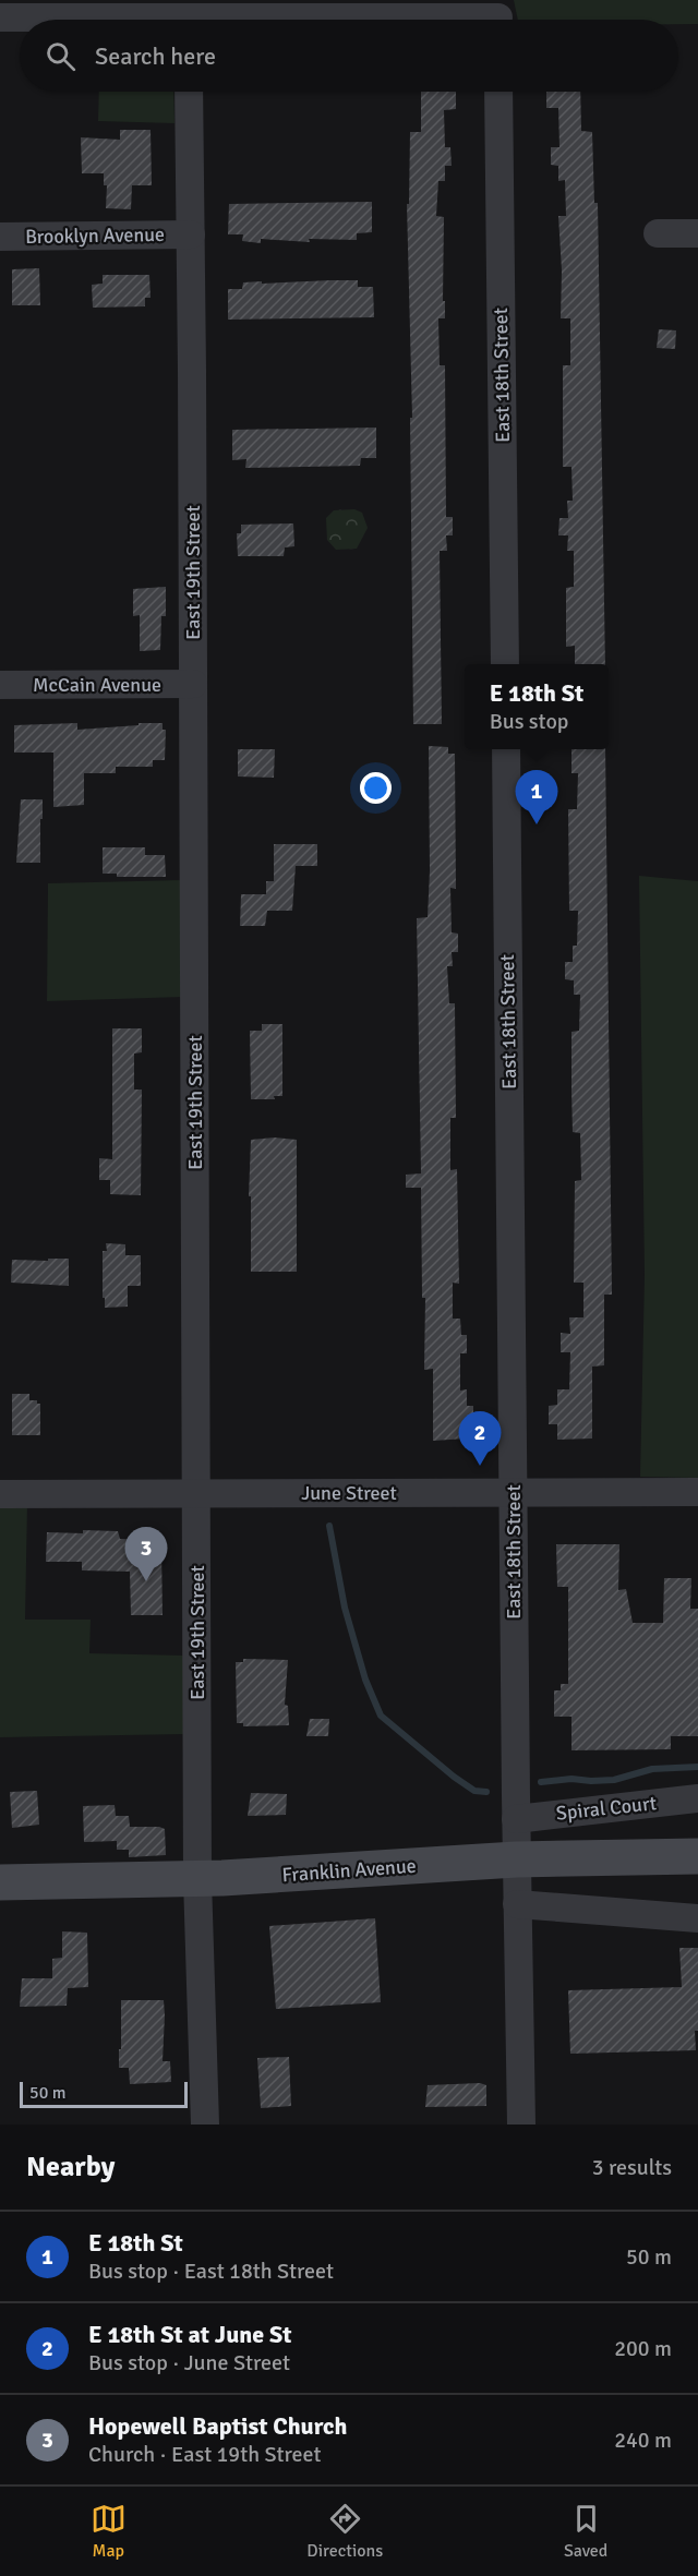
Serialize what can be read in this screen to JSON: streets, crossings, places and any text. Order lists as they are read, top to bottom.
{
  "streets": {
    "street": [
      "Brooklyn Avenue",
      "East 18th Street",
      "East 19th Street",
      "McCain Avenue",
      "June Street",
      "Spiral Court",
      "Franklin Avenue"
    ]
  },
  "crossings": [
    ["Brooklyn Avenue", "East 19th Street"],
    ["East 18th Street", "June Street"],
    ["East 18th Street", "Spiral Court"],
    ["East 18th Street", "Franklin Avenue"],
    ["East 19th Street", "McCain Avenue"],
    ["East 19th Street", "June Street"],
    ["East 19th Street", "Franklin Avenue"]
  ],
  "scale_bar": "50 m",
  "page": {
    "search": "Search here",
    "popup": ["E 18th St", "Bus stop"],
    "pins": ["1", "2", "3"],
    "scale": "50 m",
    "heading": ["Nearby", "3 results"],
    "list": [
      {
        "mark": "1",
        "name": "E 18th St",
        "note": "Bus stop · East 18th Street",
        "value": "50 m"
      },
      {
        "mark": "2",
        "name": "E 18th St at June St",
        "note": "Bus stop · June Street",
        "value": "200 m"
      },
      {
        "mark": "3",
        "name": "Hopewell Baptist Church",
        "note": "Church · East 19th Street",
        "value": "240 m"
      }
    ],
    "nav": ["Map", "Directions", "Saved"]
  }
}
